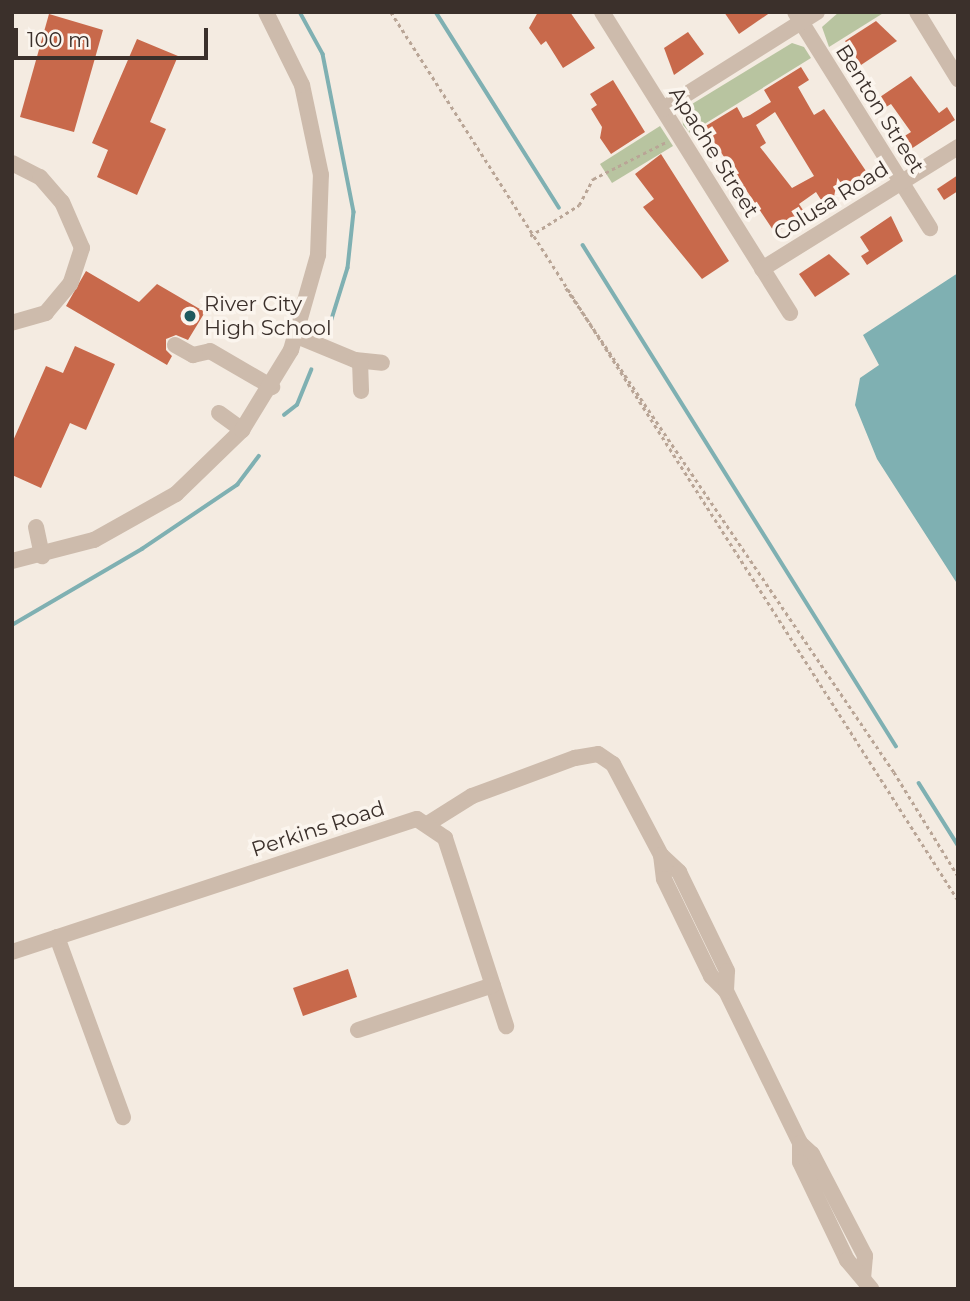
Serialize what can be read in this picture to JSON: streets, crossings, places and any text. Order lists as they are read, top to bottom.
{
  "streets": {
    "street": [
      "Benton Street",
      "Apache Street",
      "Colusa Road",
      "Perkins Road"
    ]
  },
  "crossings": [
    ["Benton Street", "Colusa Road"],
    ["Apache Street", "Colusa Road"]
  ],
  "places": ["River City High School"],
  "scale_bar": "100 m"
}
